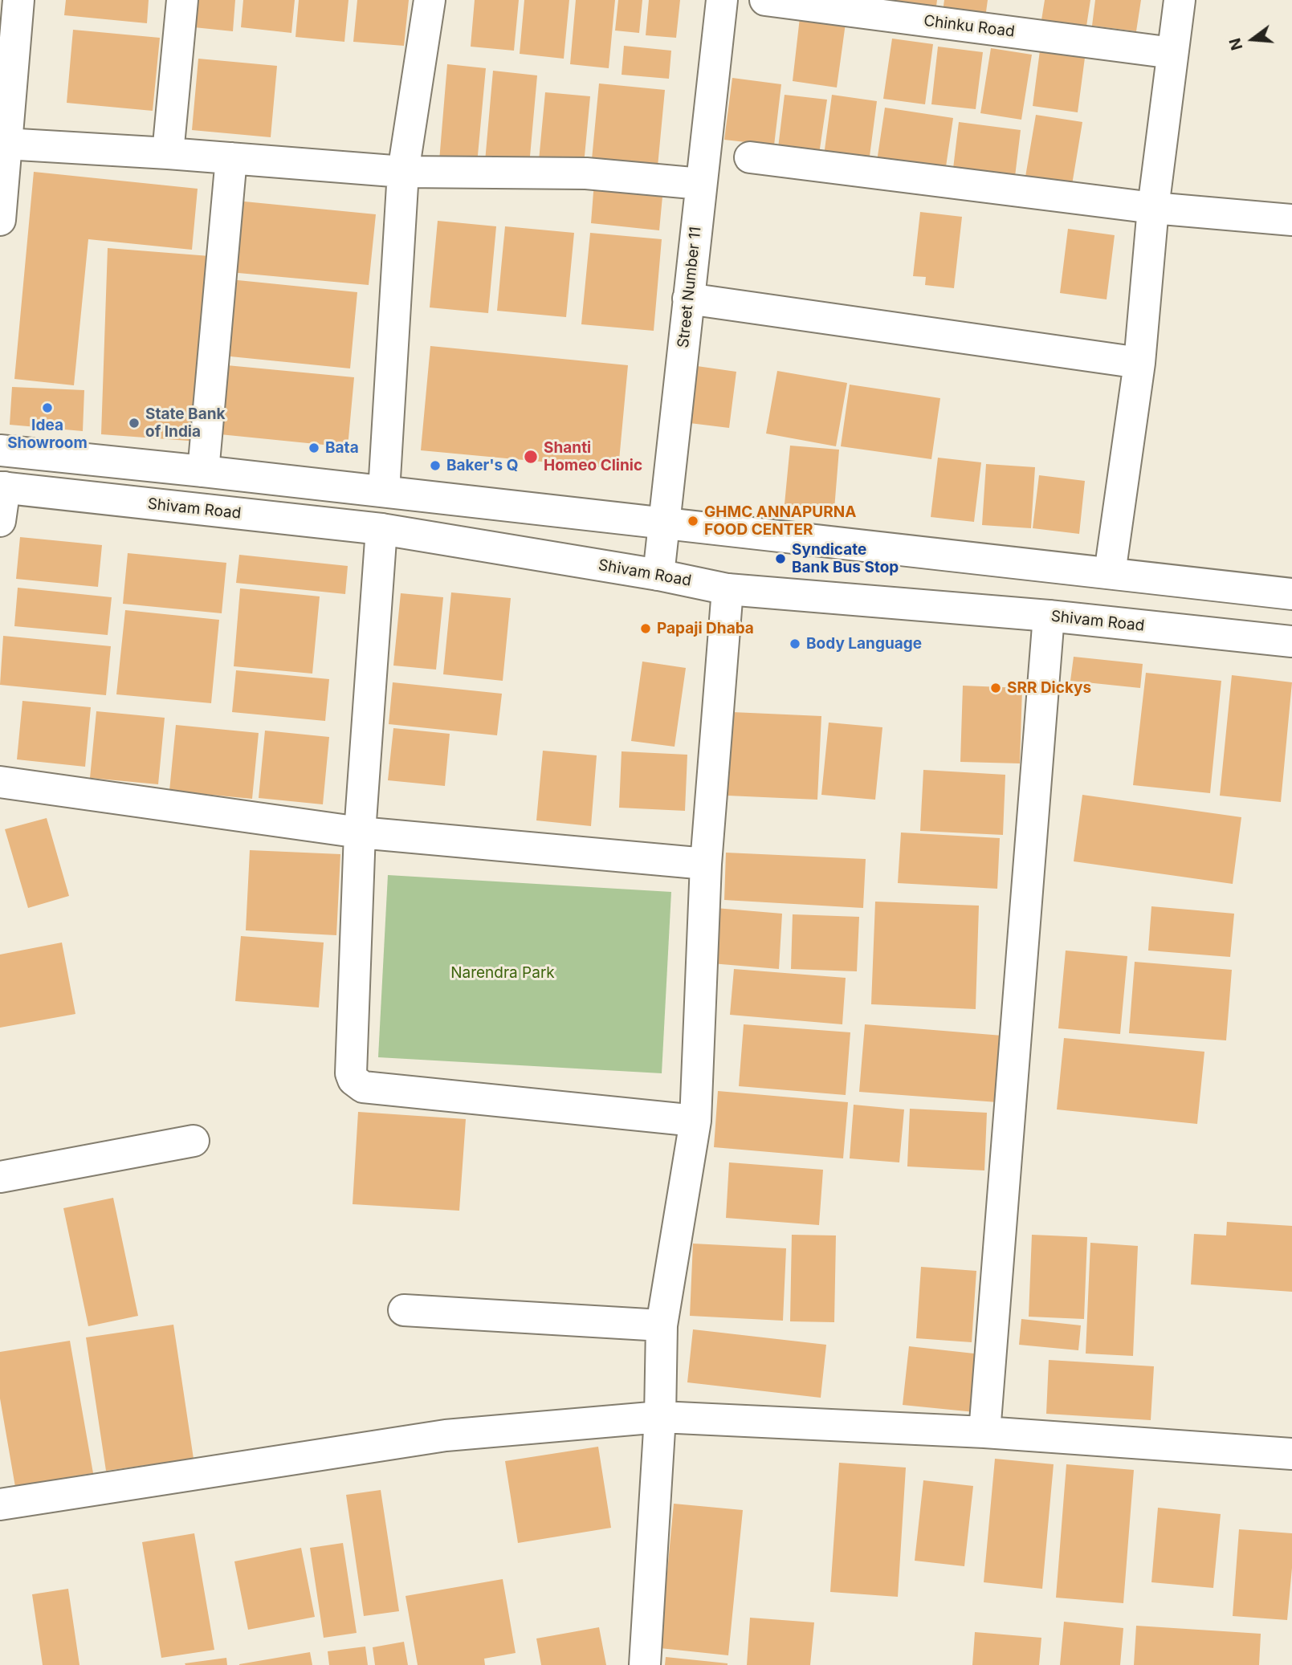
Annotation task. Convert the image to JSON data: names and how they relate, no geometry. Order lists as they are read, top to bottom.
{
  "streets": {
    "street": ["Chinku Road", "Street Number 11", "Shivam Road"]
  },
  "crossings": [
    ["Street Number 11", "Shivam Road"]
  ],
  "parks": ["Narendra Park"],
  "places": [
    "Idea Showroom",
    "State Bank of India",
    "Bata",
    "Shanti Homeo Clinic",
    "Baker's Q",
    "GHMC ANNAPURNA FOOD CENTER",
    "Syndicate Bank Bus Stop",
    "Papaji Dhaba",
    "Body Language",
    "SRR Dickys"
  ],
  "north": "left"
}
